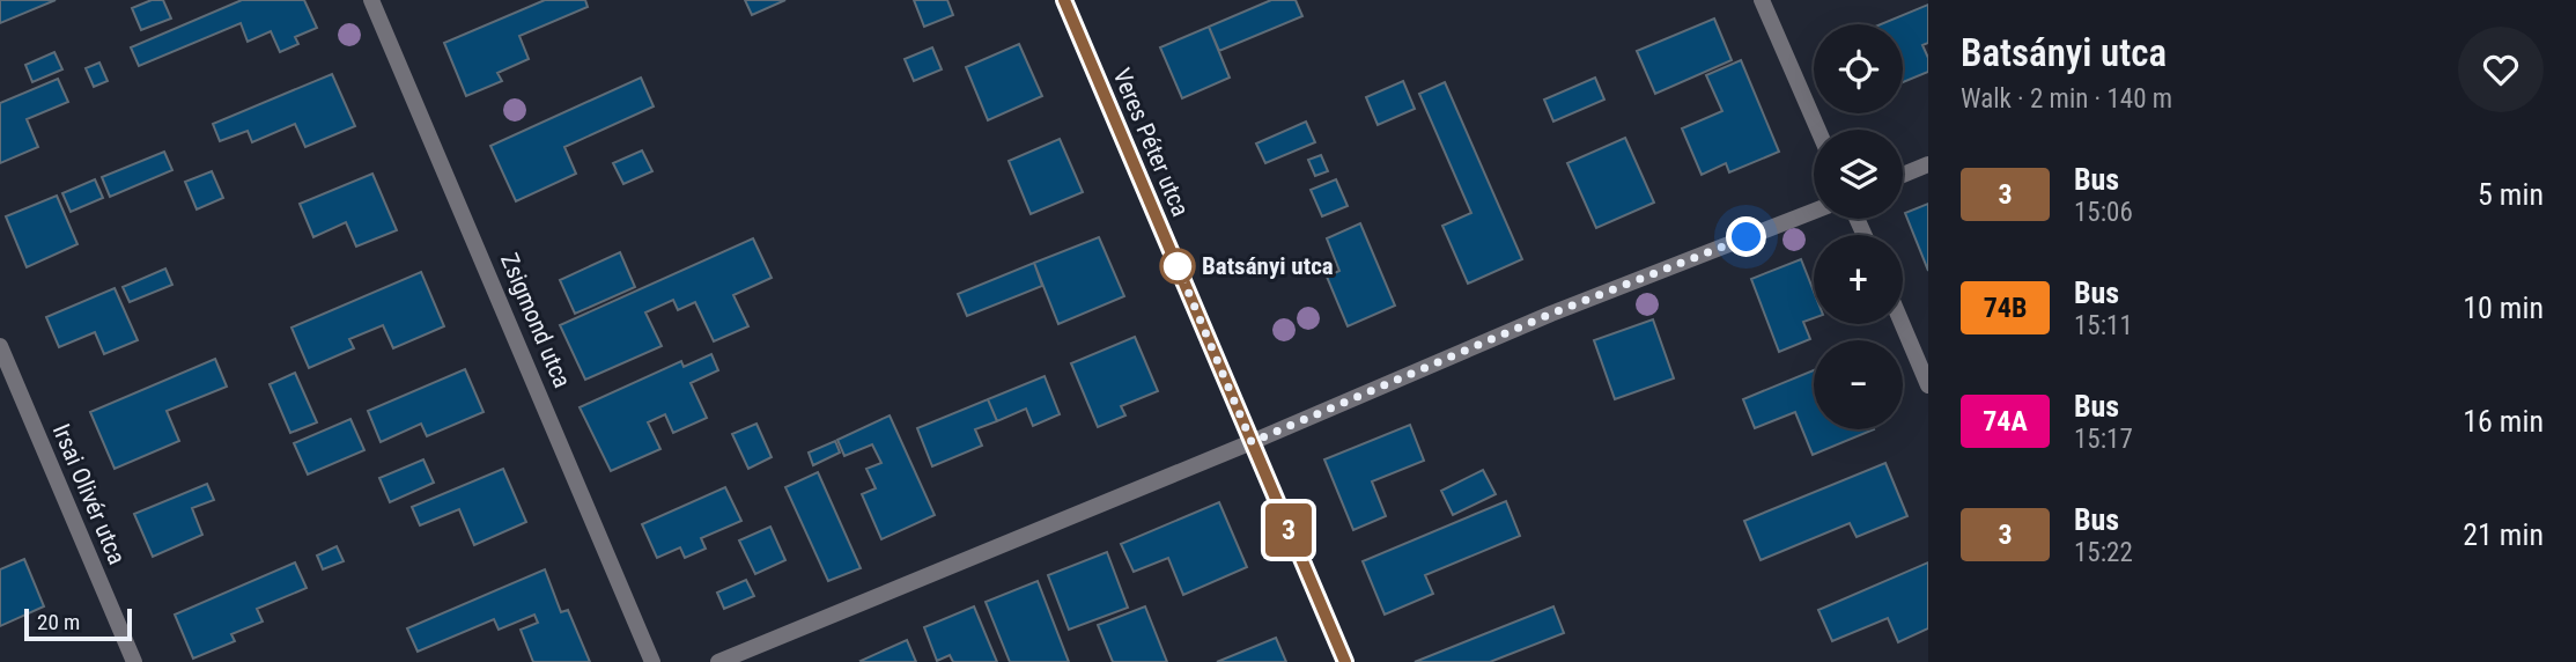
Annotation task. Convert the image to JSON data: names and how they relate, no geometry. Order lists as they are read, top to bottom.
{
  "streets": {
    "street": ["Veres Péter utca", "Zsigmond utca", "Irsai Olivér utca"]
  },
  "places": ["Batsányi utca"],
  "lines": ["bus line 3"],
  "scale_bar": "20 m",
  "page": {
    "on_map": "3",
    "heading": ["Batsányi utca", "Walk · 2 min · 140 m"],
    "map_buttons": ["+", "−"],
    "list": [
      {
        "mark": "3",
        "name": "Bus",
        "note": "15:06",
        "value": "5 min"
      },
      {
        "mark": "74B",
        "name": "Bus",
        "note": "15:11",
        "value": "10 min"
      },
      {
        "mark": "74A",
        "name": "Bus",
        "note": "15:17",
        "value": "16 min"
      },
      {
        "mark": "3",
        "name": "Bus",
        "note": "15:22",
        "value": "21 min"
      }
    ],
    "scale": "20 m"
  }
}
